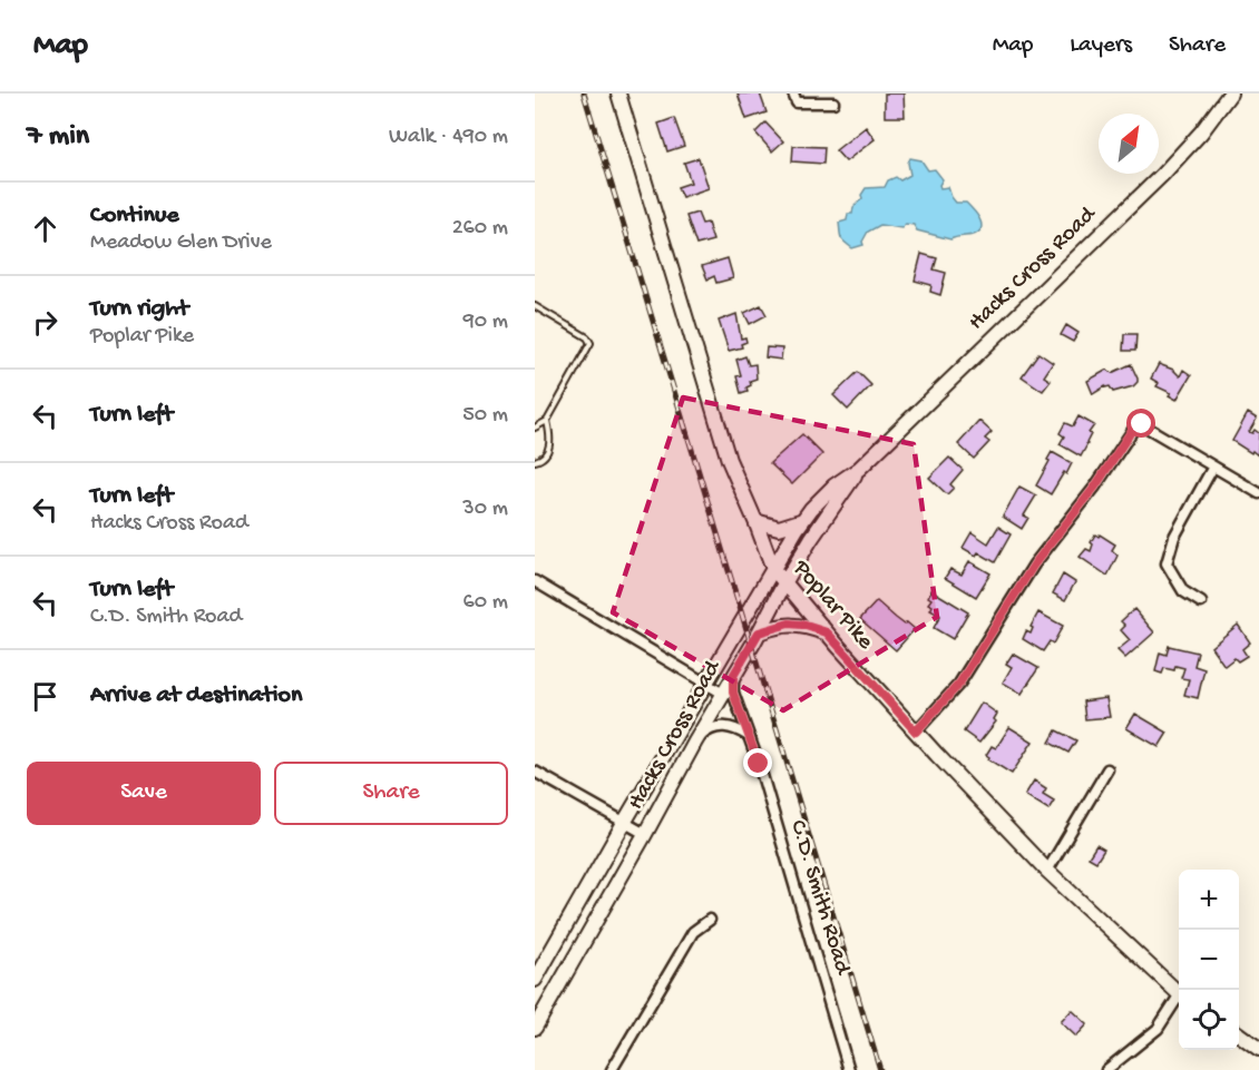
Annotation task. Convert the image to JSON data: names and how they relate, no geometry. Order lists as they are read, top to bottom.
{
  "streets": {
    "main road": ["Hacks Cross Road", "Poplar Pike"],
    "street": ["C.D. Smith Road"]
  },
  "crossings": [
    ["Hacks Cross Road", "Poplar Pike"],
    ["Hacks Cross Road", "C.D. Smith Road"]
  ],
  "north": "top right",
  "page": {
    "header": "Map",
    "nav": ["Map", "Layers", "Share"],
    "heading": ["7 min", "Walk · 490 m"],
    "list": [
      ["Continue", "Meadow Glen Drive", "260 m"],
      ["Turn right", "Poplar Pike", "90 m"],
      ["Turn left", "50 m"],
      ["Turn left", "Hacks Cross Road", "30 m"],
      ["Turn left", "C.D. Smith Road", "60 m"],
      "Arrive at destination"
    ],
    "buttons": ["Save", "Share"],
    "map_buttons": ["+", "−"]
  }
}
